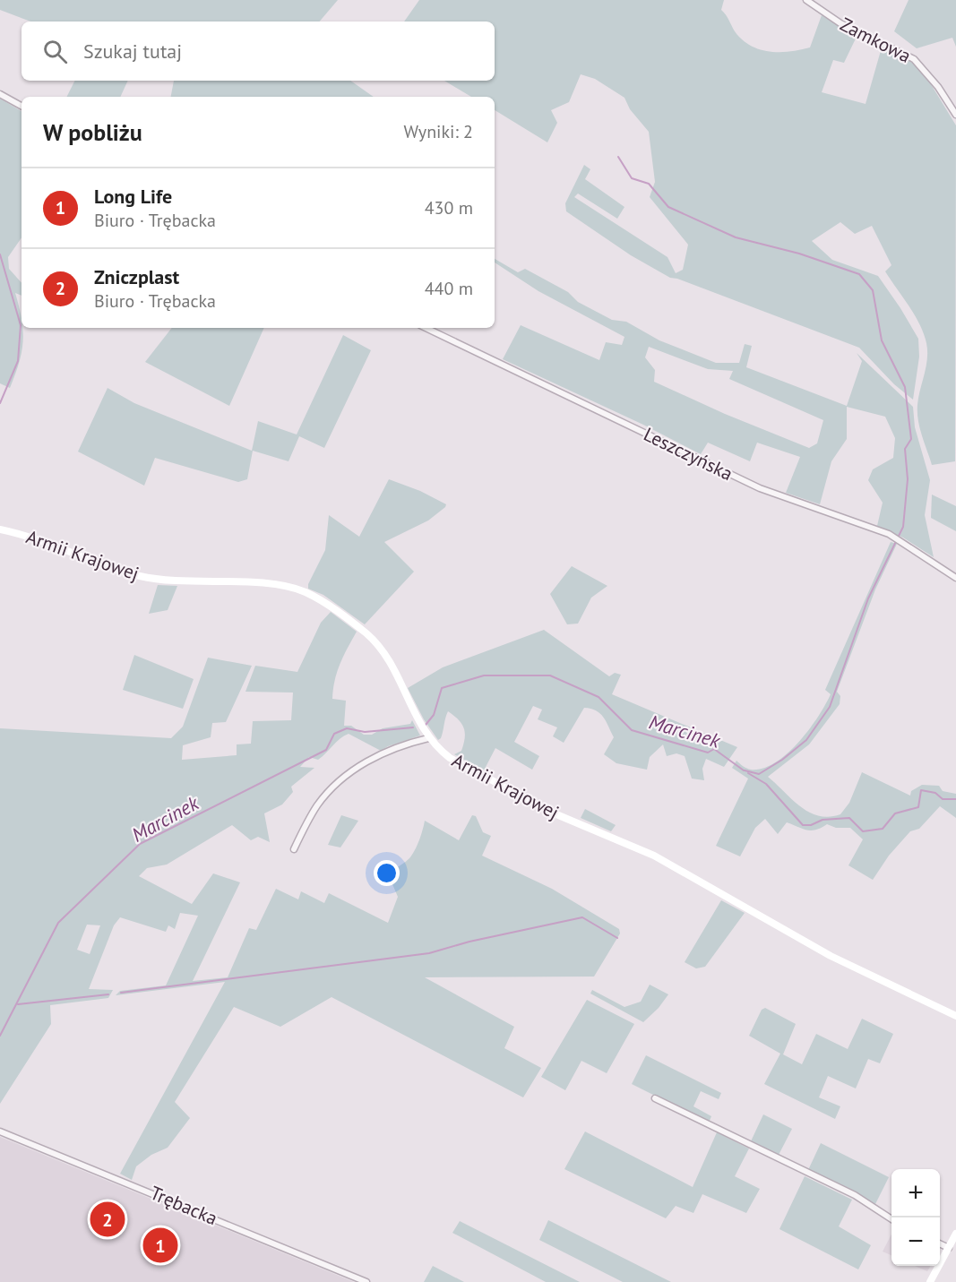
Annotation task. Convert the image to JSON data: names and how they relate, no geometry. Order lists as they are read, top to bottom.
{
  "streets": {
    "street": [
      "Zamkowa",
      "Leszczyńska",
      "Armii Krajowej",
      "Trębacka"
    ]
  },
  "water": ["Marcinek"],
  "page": {
    "search": "Szukaj tutaj",
    "heading": ["W pobliżu", "Wyniki: 2"],
    "list": [
      {
        "mark": "1",
        "name": "Long Life",
        "note": "Biuro · Trębacka",
        "value": "430 m"
      },
      {
        "mark": "2",
        "name": "Zniczplast",
        "note": "Biuro · Trębacka",
        "value": "440 m"
      }
    ],
    "map_buttons": ["+", "−"],
    "pins": ["2", "1"]
  }
}
